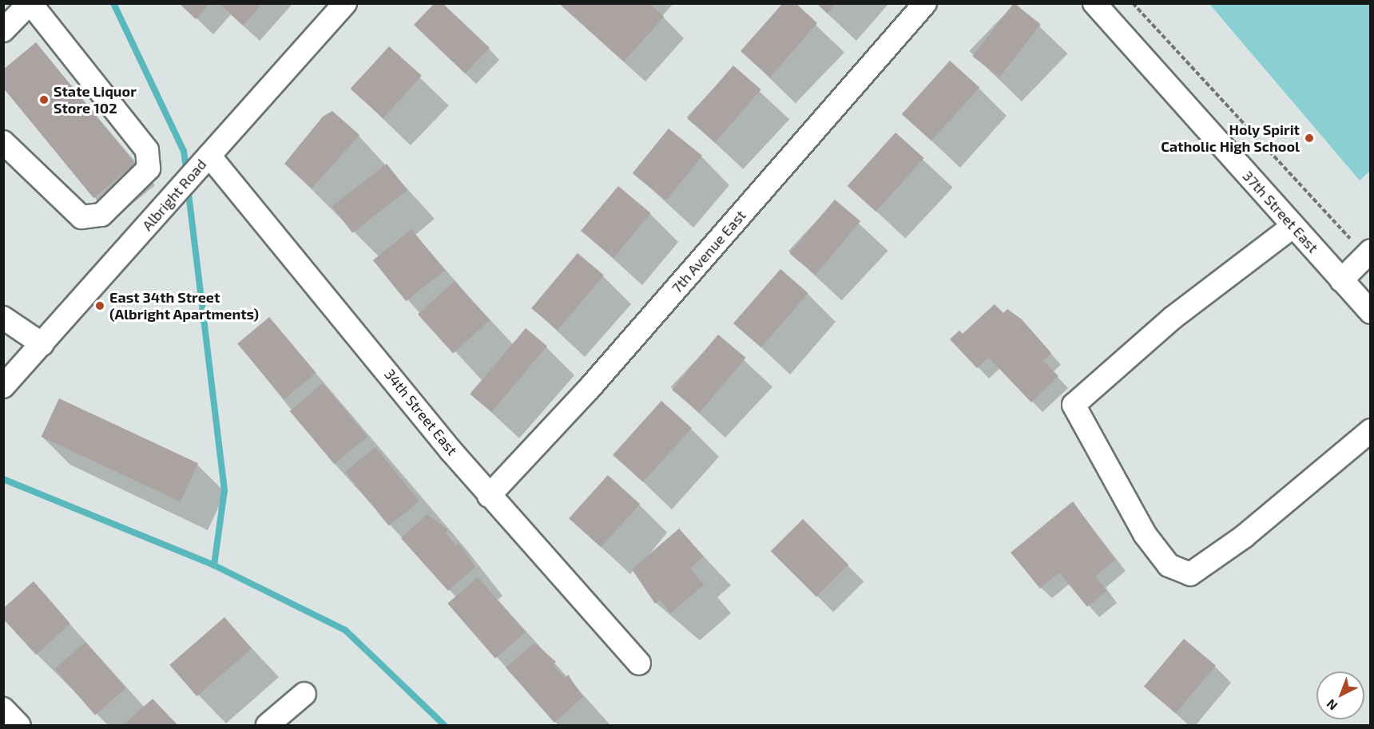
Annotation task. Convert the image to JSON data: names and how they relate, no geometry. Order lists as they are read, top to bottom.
{
  "streets": {
    "street": [
      "Albright Road",
      "37th Street East",
      "7th Avenue East",
      "34th Street East"
    ]
  },
  "crossings": [
    ["Albright Road", "34th Street East"],
    ["7th Avenue East", "34th Street East"]
  ],
  "places": ["State Liquor Store 102", "Holy Spirit Catholic High School", "East 34th Street (Albright Apartments)"],
  "north": "bottom left"
}
